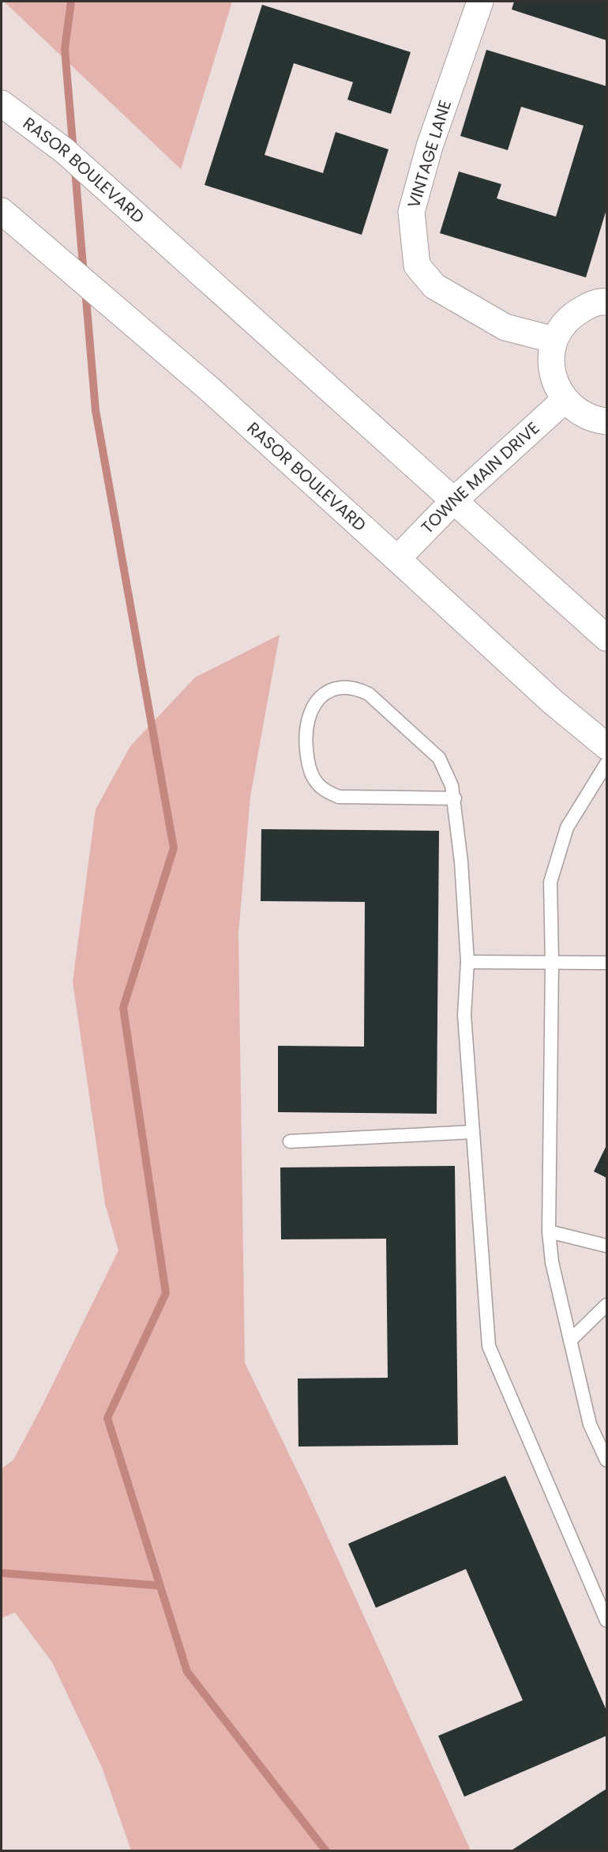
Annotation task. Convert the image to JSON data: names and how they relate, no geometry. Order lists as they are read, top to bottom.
{
  "streets": {
    "main road": ["VINTAGE LANE", "RASOR BOULEVARD", "TOWNE MAIN DRIVE"]
  },
  "crossings": [
    ["RASOR BOULEVARD", "TOWNE MAIN DRIVE"]
  ]
}
